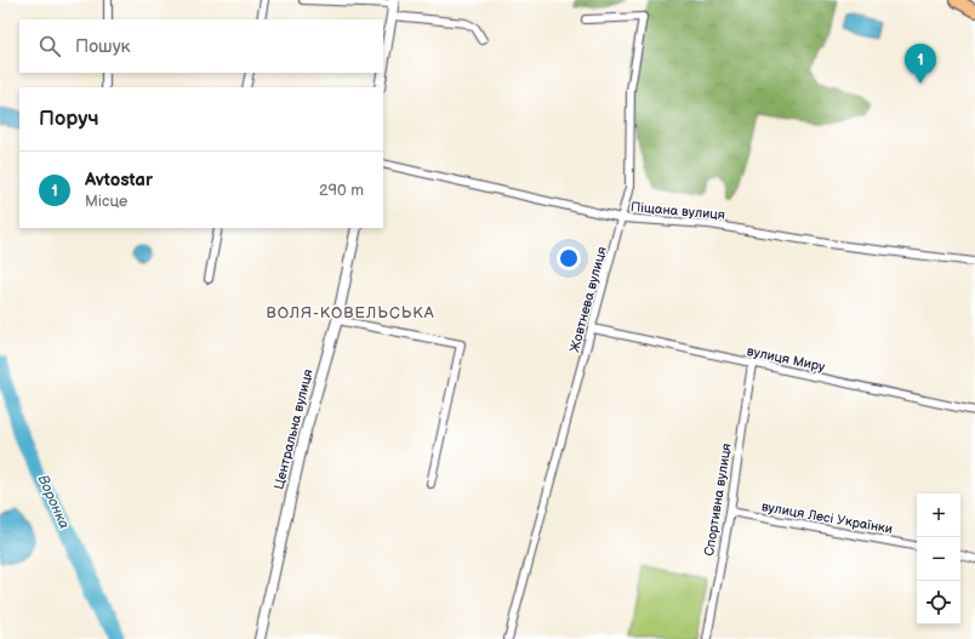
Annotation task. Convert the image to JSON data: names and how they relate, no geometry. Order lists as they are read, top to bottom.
{
  "streets": {
    "street": [
      "Піщана вулиця",
      "Жовтнева вулиця",
      "вулиця Миру",
      "Центральна вулиця",
      "Спортивна вулиця",
      "вулиця Лесі Українки"
    ]
  },
  "crossings": [
    ["Піщана вулиця", "Жовтнева вулиця"],
    ["Жовтнева вулиця", "вулиця Миру"],
    ["вулиця Миру", "Спортивна вулиця"],
    ["Спортивна вулиця", "вулиця Лесі Українки"]
  ],
  "districts": ["ВОЛЯ-КОВЕЛЬСЬКА"],
  "water": ["Воронка"],
  "page": {
    "search": "Пошук",
    "pins": "1",
    "heading": "Поруч",
    "list": [
      {
        "mark": "1",
        "name": "Avtostar",
        "note": "Місце",
        "value": "290 m"
      }
    ],
    "map_buttons": ["+", "−"]
  }
}
